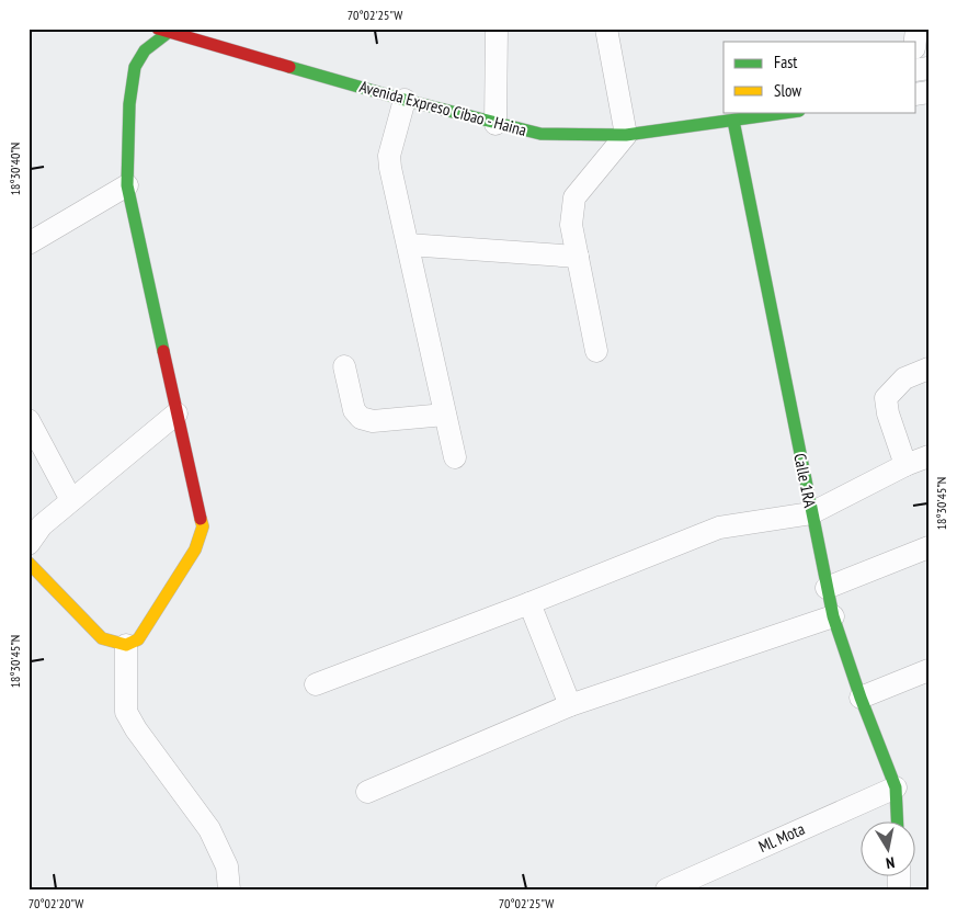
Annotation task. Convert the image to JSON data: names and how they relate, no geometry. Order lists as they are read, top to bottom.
{
  "streets": {
    "street": ["Avenida Expreso Cibao - Haina", "Calle 1RA", "Ml. Mota"]
  },
  "crossings": [
    ["Avenida Expreso Cibao - Haina", "Calle 1RA"],
    ["Calle 1RA", "Ml. Mota"]
  ],
  "legend": ["Fast", "Slow"],
  "north": "bottom",
  "coordinates": [
    "70°02'25\"W",
    "18°30'40\"N",
    "18°30'45\"N",
    "70°02'20\"W"
  ]
}
